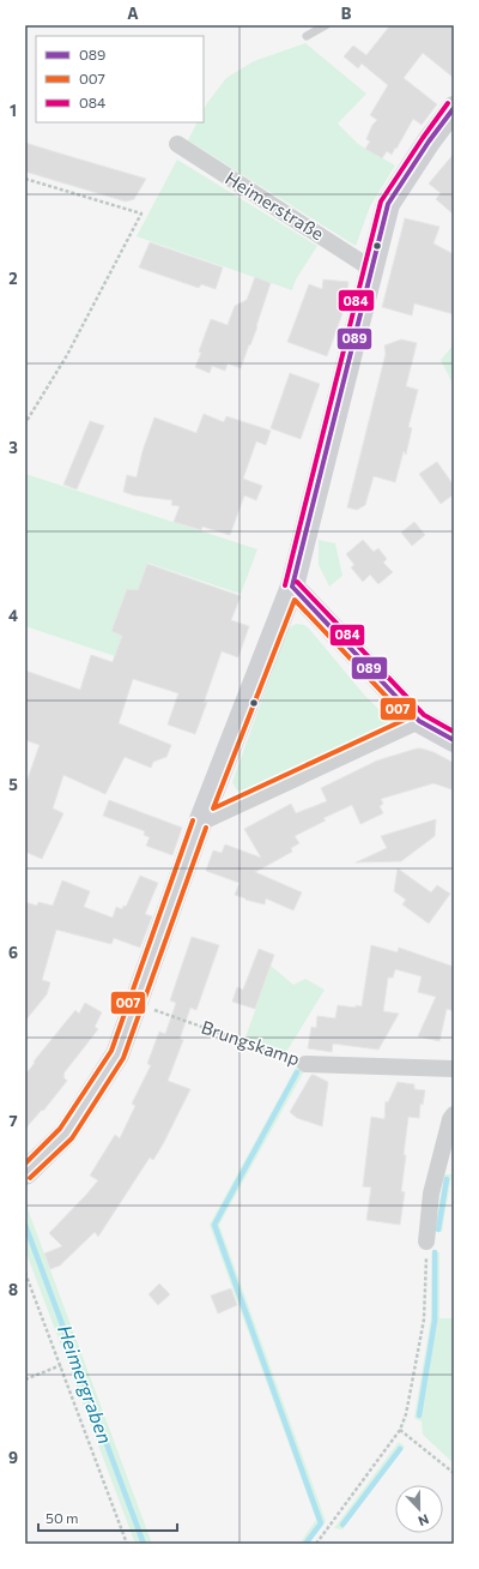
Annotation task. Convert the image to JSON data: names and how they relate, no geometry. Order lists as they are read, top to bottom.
{
  "streets": {
    "street": ["Heimerstraße", "Brungskamp"]
  },
  "water": ["Heimergraben"],
  "lines": ["transit line 084", "transit line 089", "transit line 007"],
  "legend": ["089", "007", "084"],
  "scale_bar": "50 m",
  "north": "bottom",
  "grid": {
    "columns": ["A", "B"],
    "rows": [
      "1",
      "2",
      "3",
      "4",
      "5",
      "6",
      "7",
      "8",
      "9"
    ]
  }
}
